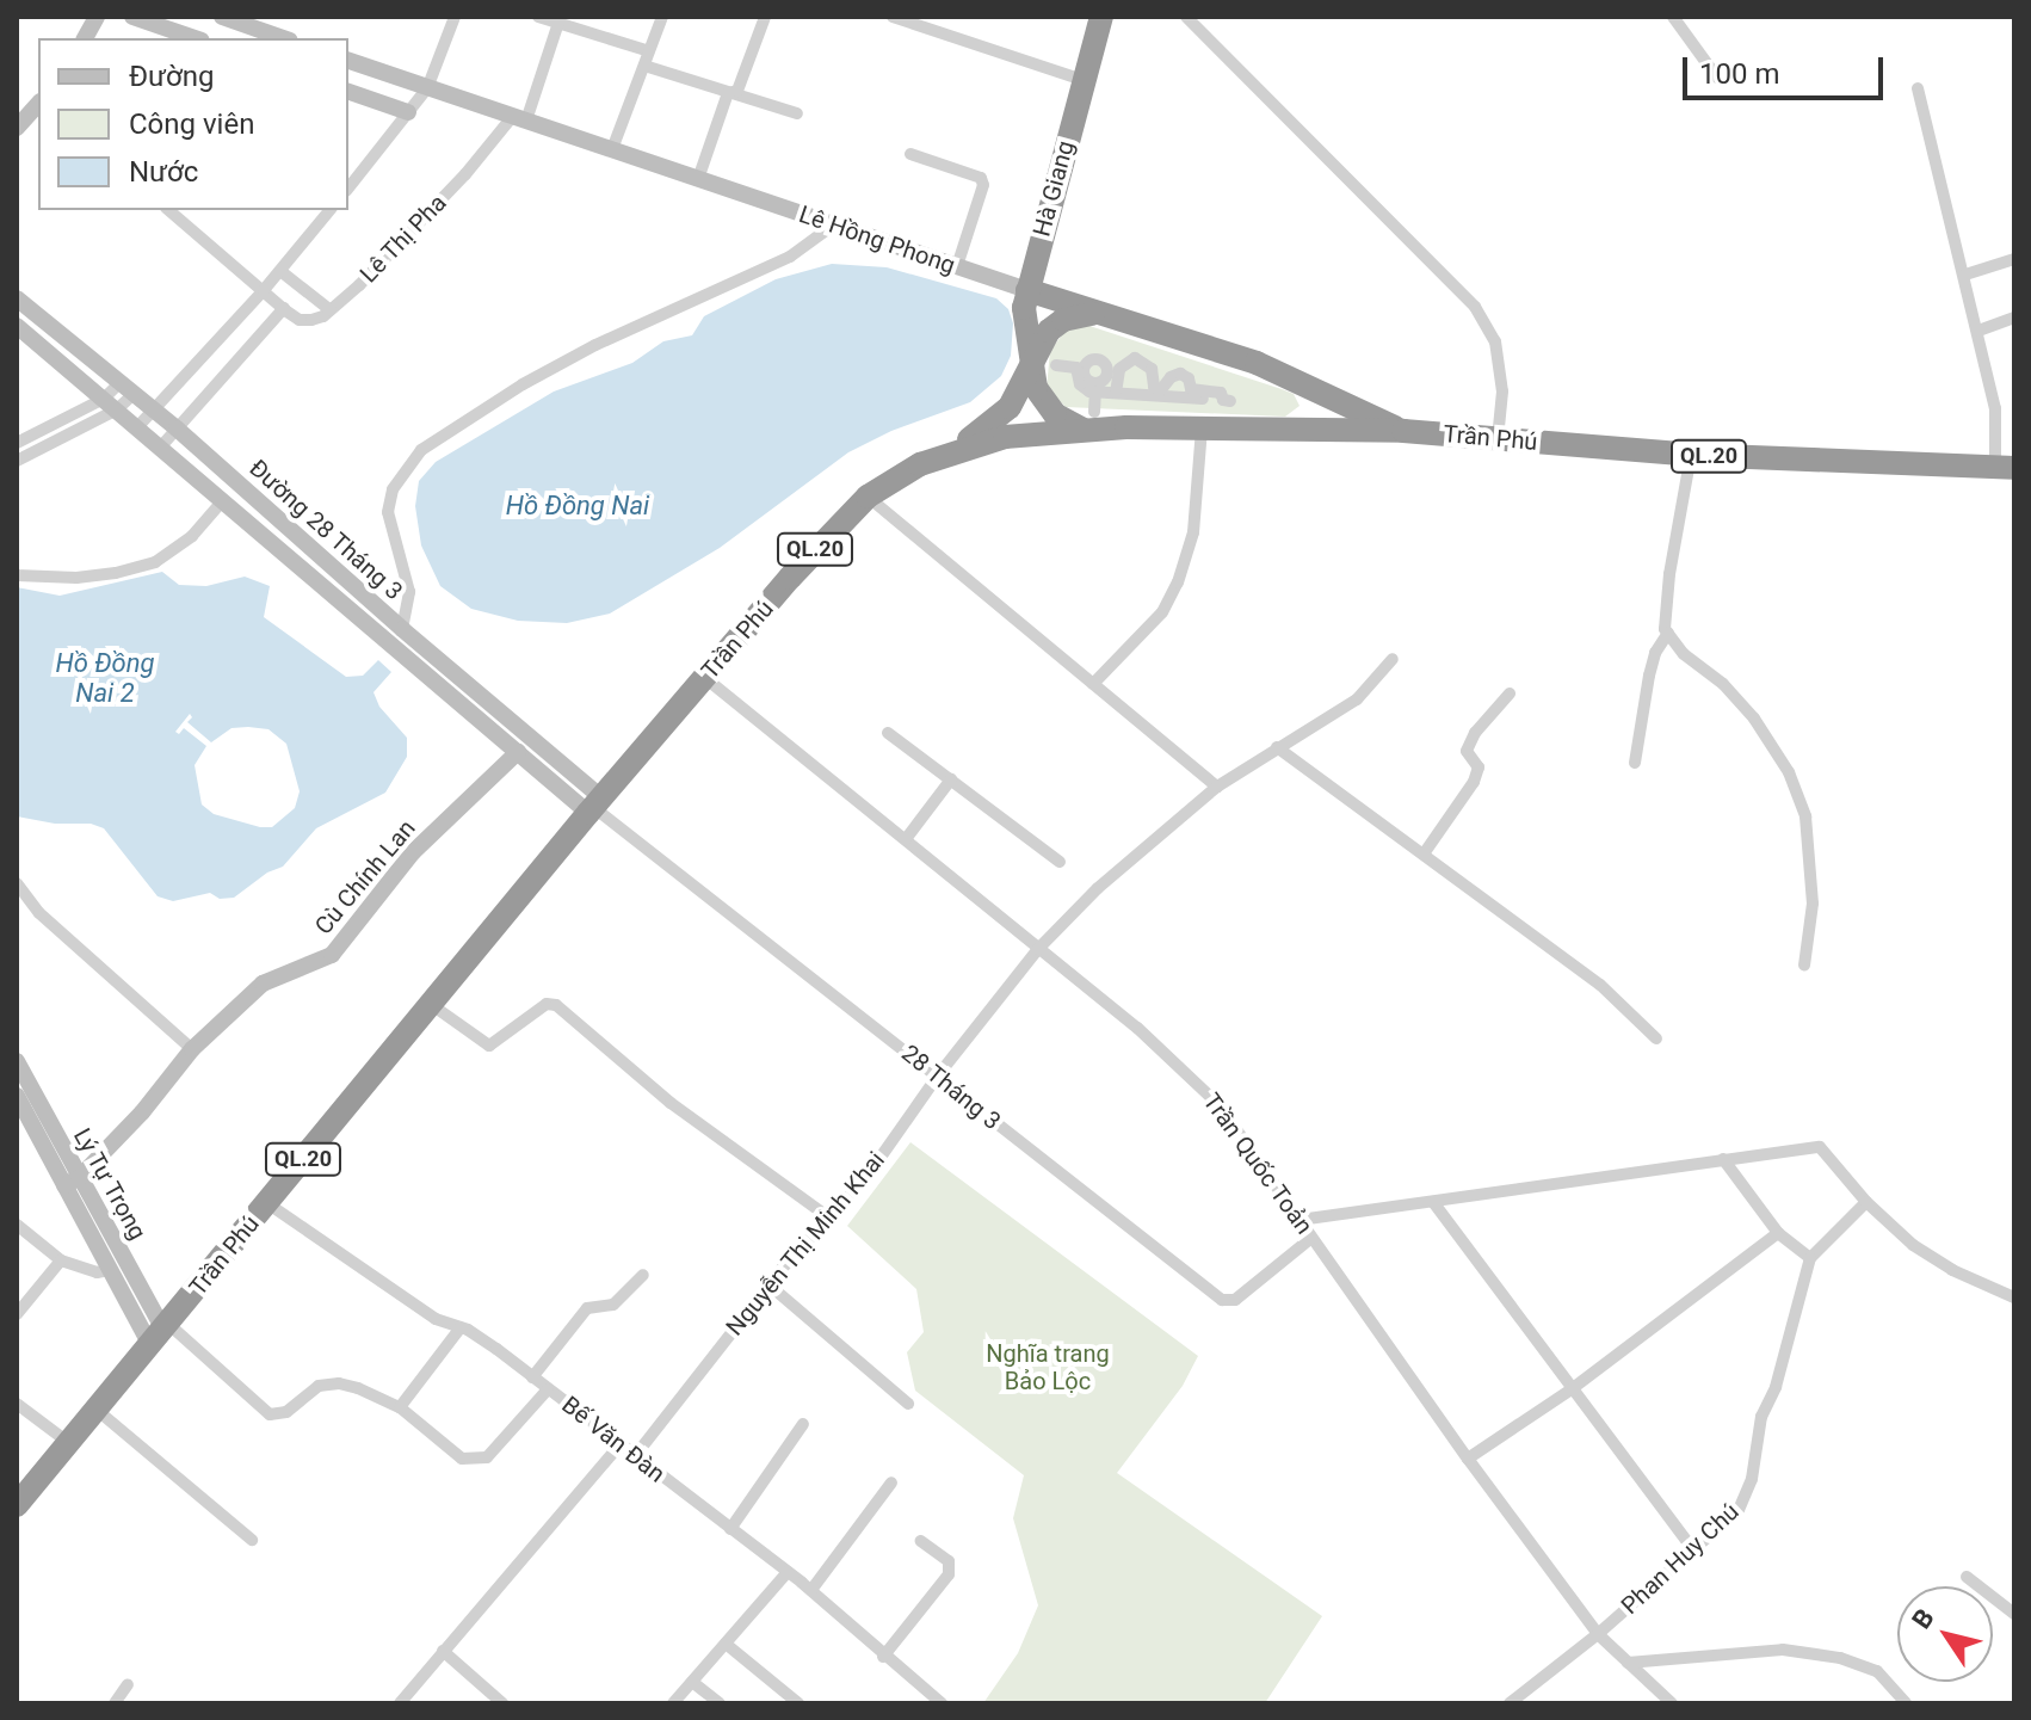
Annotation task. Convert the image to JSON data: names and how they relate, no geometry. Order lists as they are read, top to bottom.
{
  "streets": {
    "highway": [
      "Hà Giang",
      "Lê Hồng Phong",
      "Trần Phú",
      "QL.20"
    ],
    "street": [
      "Lê Thị Pha",
      "Đường 28 Tháng 3",
      "Cù Chính Lan",
      "28 Tháng 3",
      "Trần Quốc Toản",
      "Lý Tự Trọng",
      "Nguyễn Thị Minh Khai",
      "Bế Văn Đàn",
      "Phan Huy Chú"
    ]
  },
  "crossings": [
    ["Hà Giang", "Lê Hồng Phong"],
    ["Hà Giang", "Trần Phú"],
    ["Hà Giang", "QL.20"],
    ["Lê Thị Pha", "Lê Hồng Phong"],
    ["Lê Hồng Phong", "Trần Phú"],
    ["Lê Hồng Phong", "QL.20"],
    ["Trần Phú", "QL.20"],
    ["Trần Phú", "Đường 28 Tháng 3"],
    ["Trần Phú", "28 Tháng 3"],
    ["Trần Phú", "Trần Quốc Toản"],
    ["Trần Phú", "Lý Tự Trọng"],
    ["Trần Phú", "Bế Văn Đàn"],
    ["Đường 28 Tháng 3", "Cù Chính Lan"],
    ["Đường 28 Tháng 3", "28 Tháng 3"],
    ["Cù Chính Lan", "Lý Tự Trọng"],
    ["28 Tháng 3", "Trần Quốc Toản"],
    ["28 Tháng 3", "Nguyễn Thị Minh Khai"],
    ["Trần Quốc Toản", "Nguyễn Thị Minh Khai"],
    ["Trần Quốc Toản", "Phan Huy Chú"],
    ["Nguyễn Thị Minh Khai", "Bế Văn Đàn"]
  ],
  "water": ["Hồ Đồng Nai", "Hồ Đồng Nai 2"],
  "parks": ["Nghĩa trang Bảo Lộc"],
  "legend": ["Đường", "Công viên", "Nước"],
  "scale_bar": "100 m",
  "north": "top left"
}
